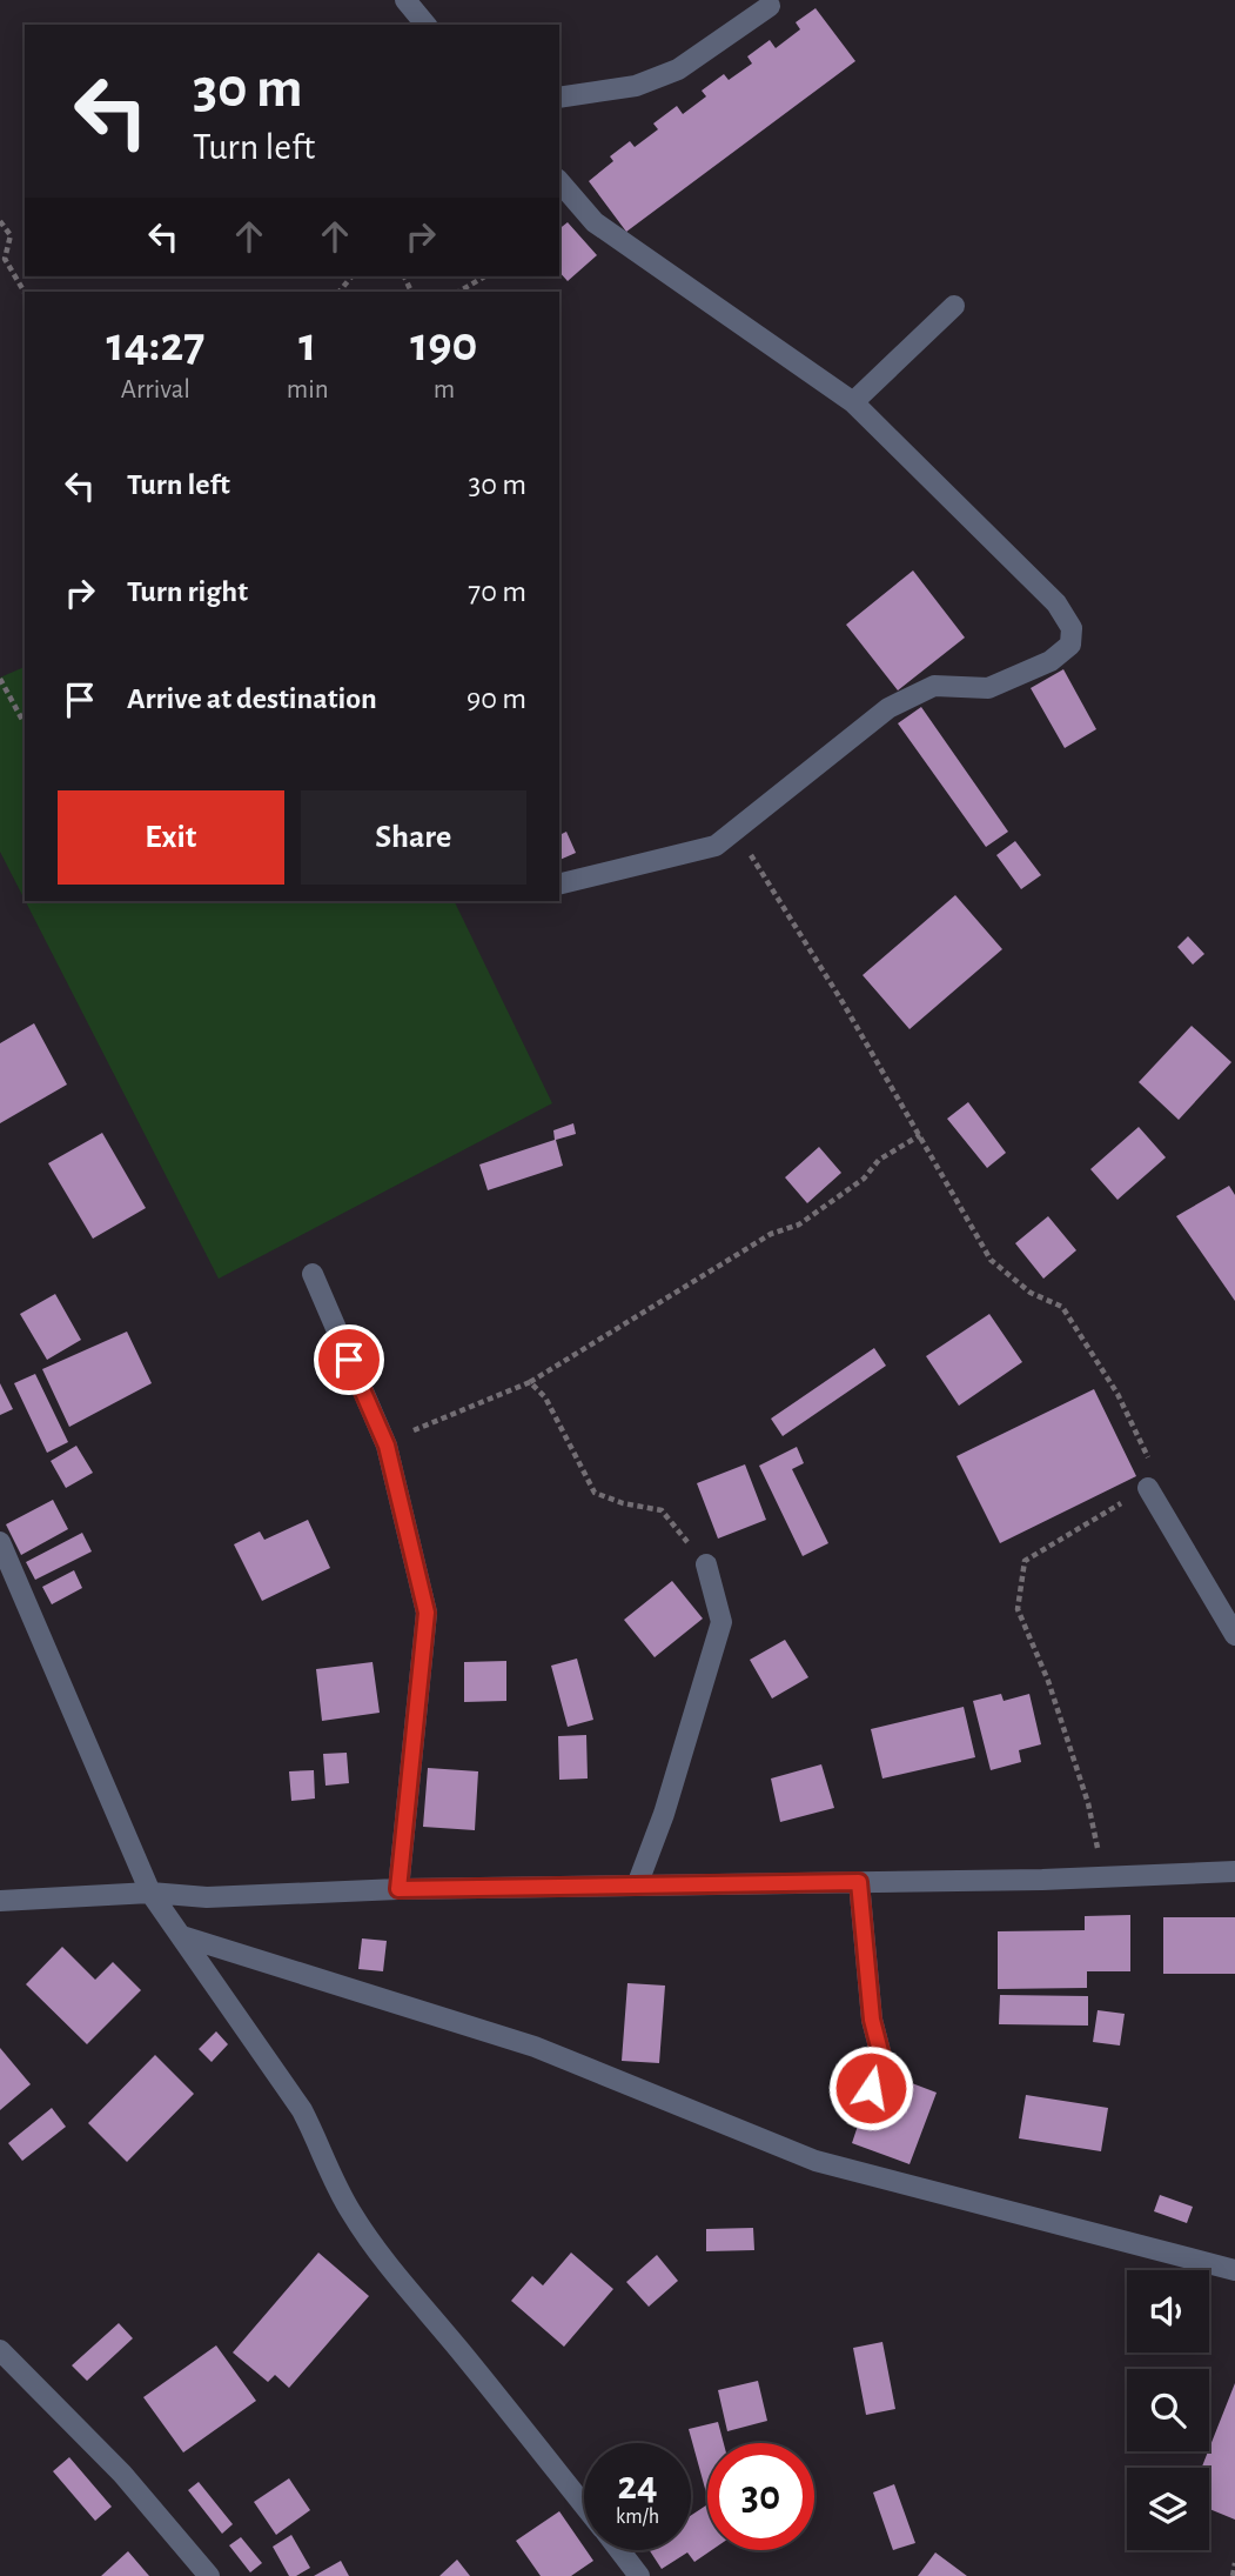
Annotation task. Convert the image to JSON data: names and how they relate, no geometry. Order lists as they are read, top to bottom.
{
  "page": {
    "turn": ["30 m", "Turn left"],
    "eta": [
      "14:27",
      "Arrival",
      "1",
      "min",
      "190",
      "m"
    ],
    "list": [
      {
        "name": "Turn left",
        "value": "30 m"
      },
      {
        "name": "Turn right",
        "value": "70 m"
      },
      {
        "name": "Arrive at destination",
        "value": "90 m"
      }
    ],
    "buttons": ["Exit", "Share"],
    "speed": "24 km/h",
    "limit": "30"
  }
}
